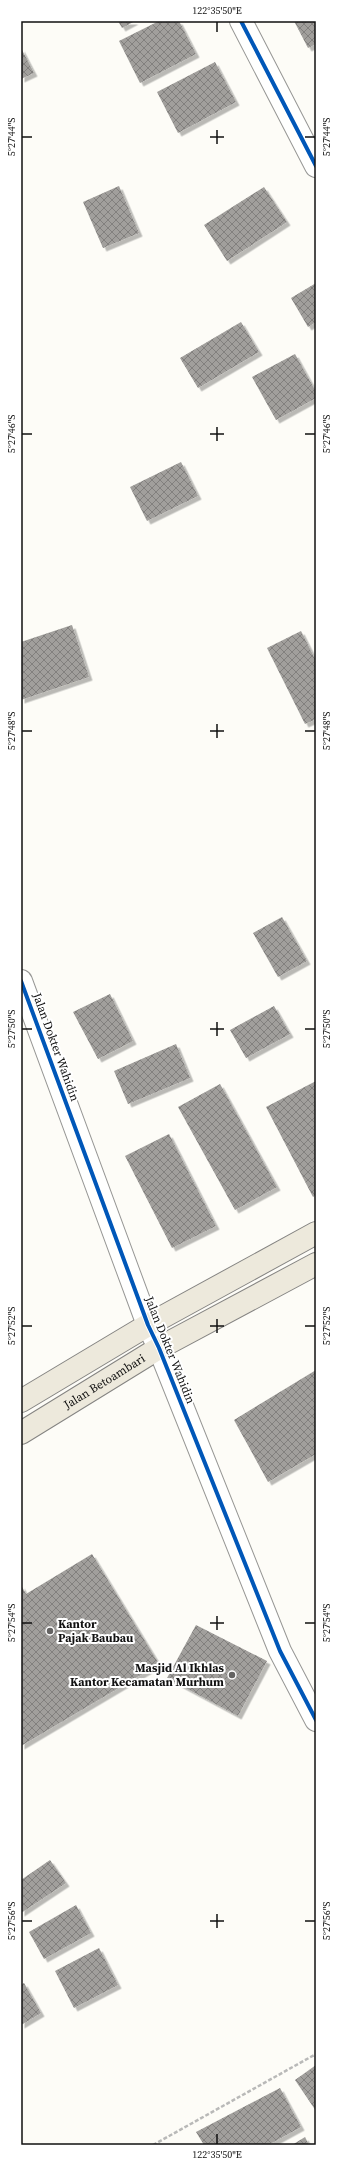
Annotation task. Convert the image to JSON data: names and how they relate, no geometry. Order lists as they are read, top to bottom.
{
  "streets": {
    "main road": ["Jalan Betoambari"],
    "street": ["Jalan Dokter Wahidin"]
  },
  "crossings": [
    ["Jalan Dokter Wahidin", "Jalan Betoambari"]
  ],
  "places": ["Kantor Pajak Baubau", "Masjid Al Ikhlas Kantor Kecamatan Murhum"],
  "coordinates": [
    "122°35'50\"E",
    "5°27'44\"S",
    "5°27'46\"S",
    "5°27'48\"S",
    "5°27'50\"S",
    "5°27'52\"S",
    "5°27'54\"S",
    "5°27'56\"S"
  ]
}
